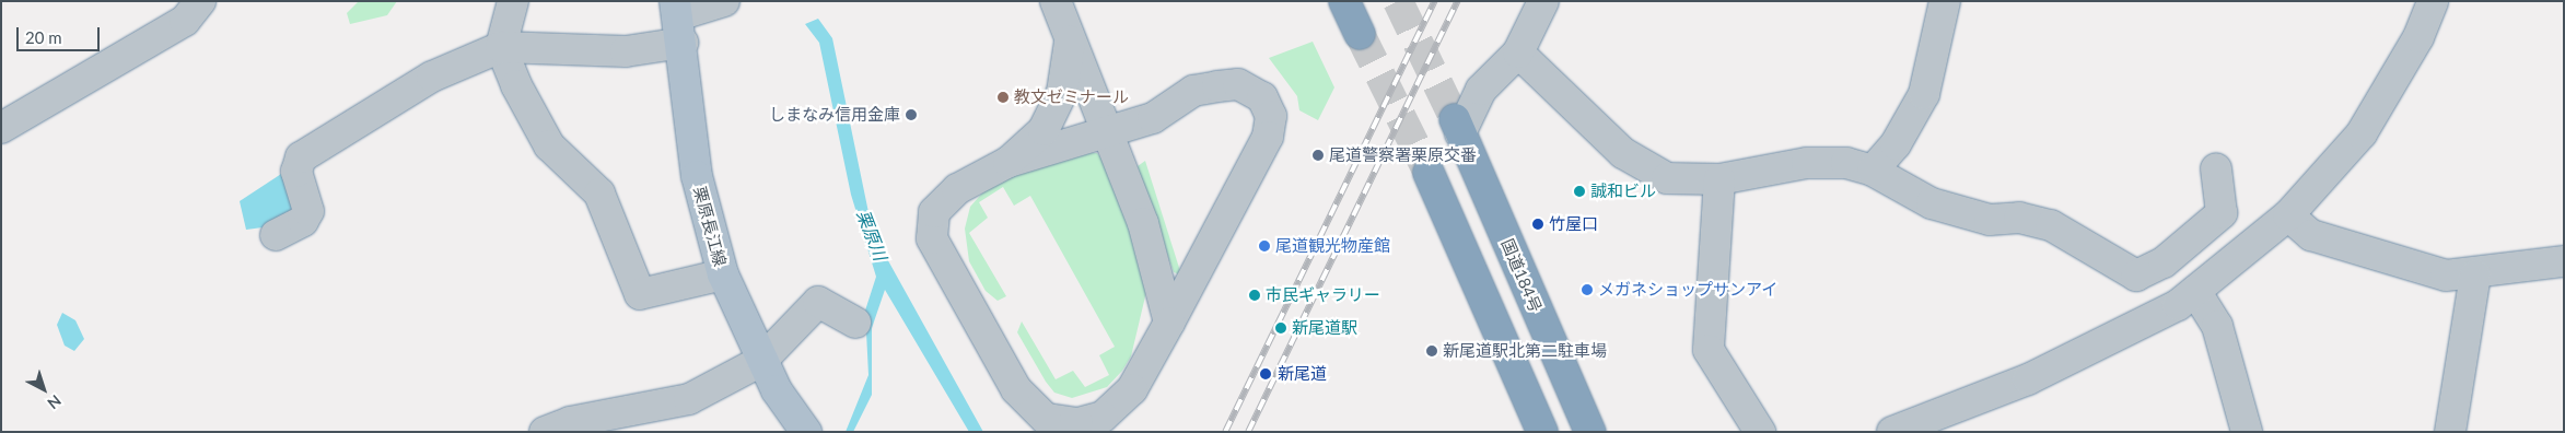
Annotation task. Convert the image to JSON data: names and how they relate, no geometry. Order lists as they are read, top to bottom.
{
  "streets": {
    "highway": ["国道184号"],
    "main road": ["栗原長江線"]
  },
  "water": ["栗原川"],
  "places": [
    "教文ゼミナール",
    "しまなみ信用金庫",
    "尾道警察署栗原交番",
    "誠和ビル",
    "竹屋口",
    "尾道観光物産館",
    "メガネショップサンアイ",
    "市民ギャラリー",
    "新尾道駅",
    "新尾道駅北第二駐車場",
    "新尾道"
  ],
  "scale_bar": "20 m",
  "north": "bottom right"
}
